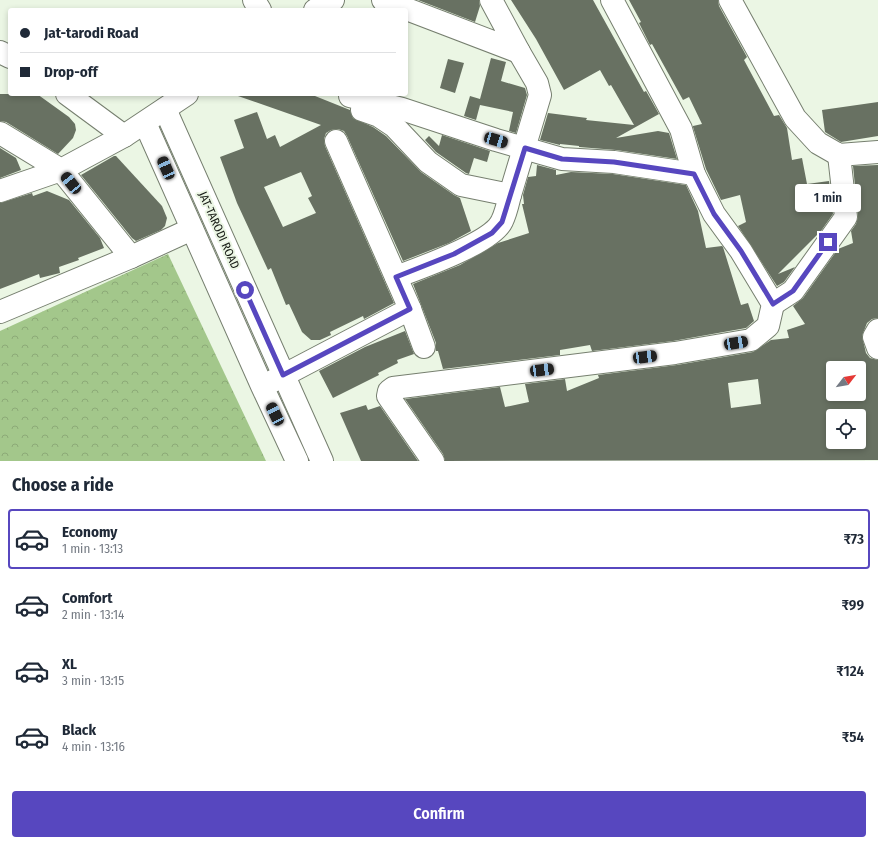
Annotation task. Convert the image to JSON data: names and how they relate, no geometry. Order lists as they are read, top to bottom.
{
  "streets": {
    "street": ["JAT-TARODI ROAD"]
  },
  "north": "top right",
  "page": {
    "banner": ["Jat-tarodi Road", "Drop-off"],
    "bubble": "1 min",
    "heading": "Choose a ride",
    "list": [
      {
        "name": "Economy",
        "note": "1 min · 13:13",
        "value": "₹73"
      },
      {
        "name": "Comfort",
        "note": "2 min · 13:14",
        "value": "₹99"
      },
      {
        "name": "XL",
        "note": "3 min · 13:15",
        "value": "₹124"
      },
      {
        "name": "Black",
        "note": "4 min · 13:16",
        "value": "₹54"
      }
    ],
    "buttons": "Confirm"
  }
}
